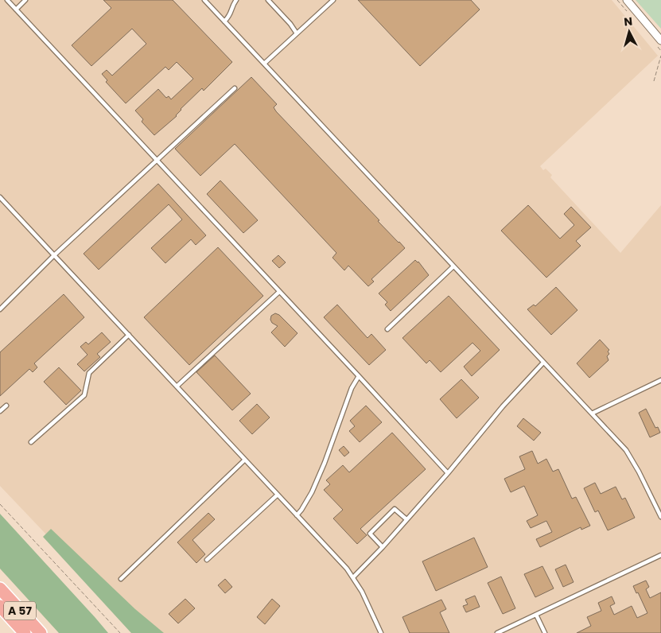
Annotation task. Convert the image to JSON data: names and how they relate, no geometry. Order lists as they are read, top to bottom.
{
  "streets": {
    "highway": ["A 57"]
  },
  "north": "top"
}
